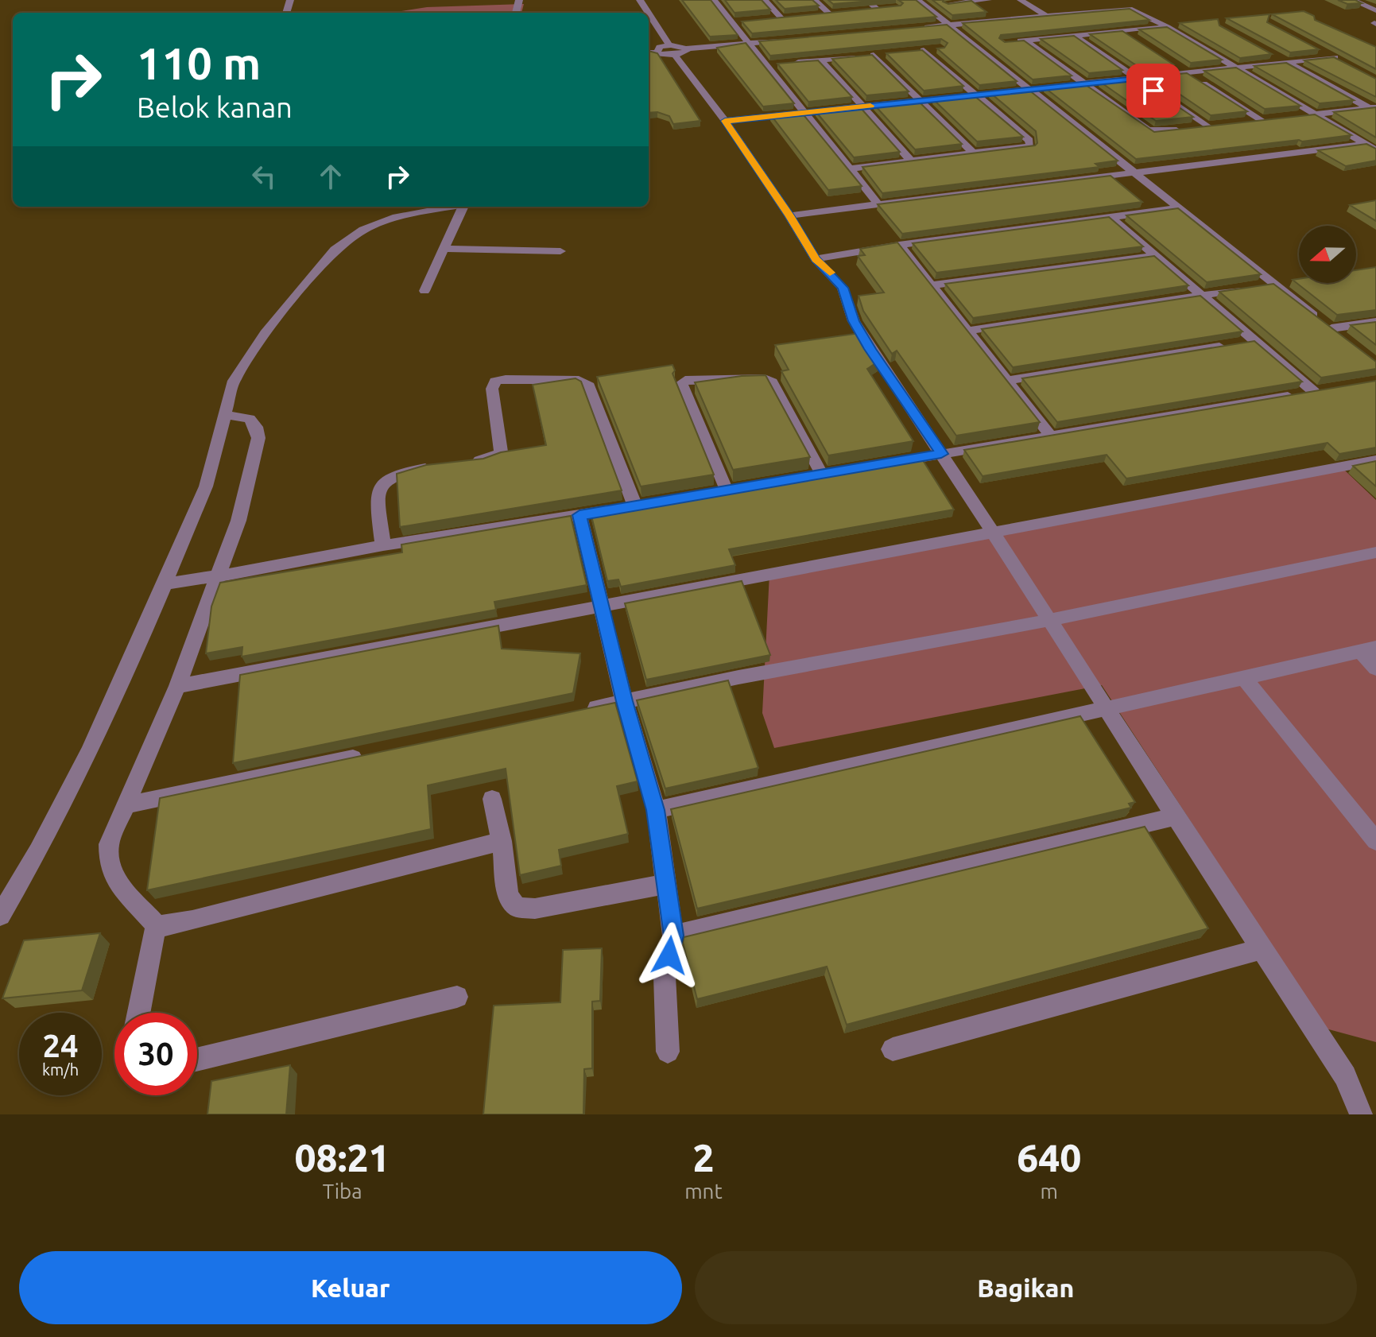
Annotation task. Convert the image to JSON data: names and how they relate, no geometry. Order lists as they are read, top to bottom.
{
  "north": "left",
  "page": {
    "turn": ["110 m", "Belok kanan"],
    "speed": "24 km/h",
    "limit": "30",
    "eta": [
      "08:21",
      "Tiba",
      "2",
      "mnt",
      "640",
      "m"
    ],
    "buttons": ["Keluar", "Bagikan"]
  }
}
